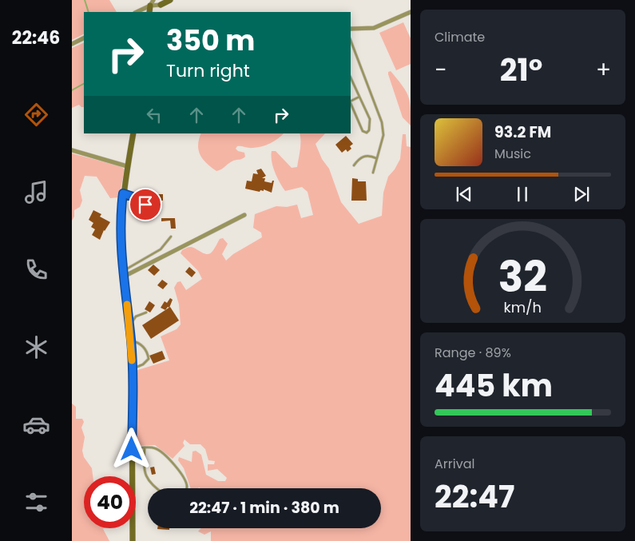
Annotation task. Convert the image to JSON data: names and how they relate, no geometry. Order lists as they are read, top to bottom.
{
  "page": {
    "tabs": "22:46",
    "tile": [
      "Climate",
      ["Range · 89%", "445 km"],
      ["Arrival", "22:47"]
    ],
    "turn": ["350 m", "Turn right"],
    "heat": ["−", "21°", "+"],
    "song": ["93.2 FM", "Music"],
    "limit": "40",
    "trip": "22:47 · 1 min · 380 m",
    "gauge": ["32", "km/h"]
  }
}
